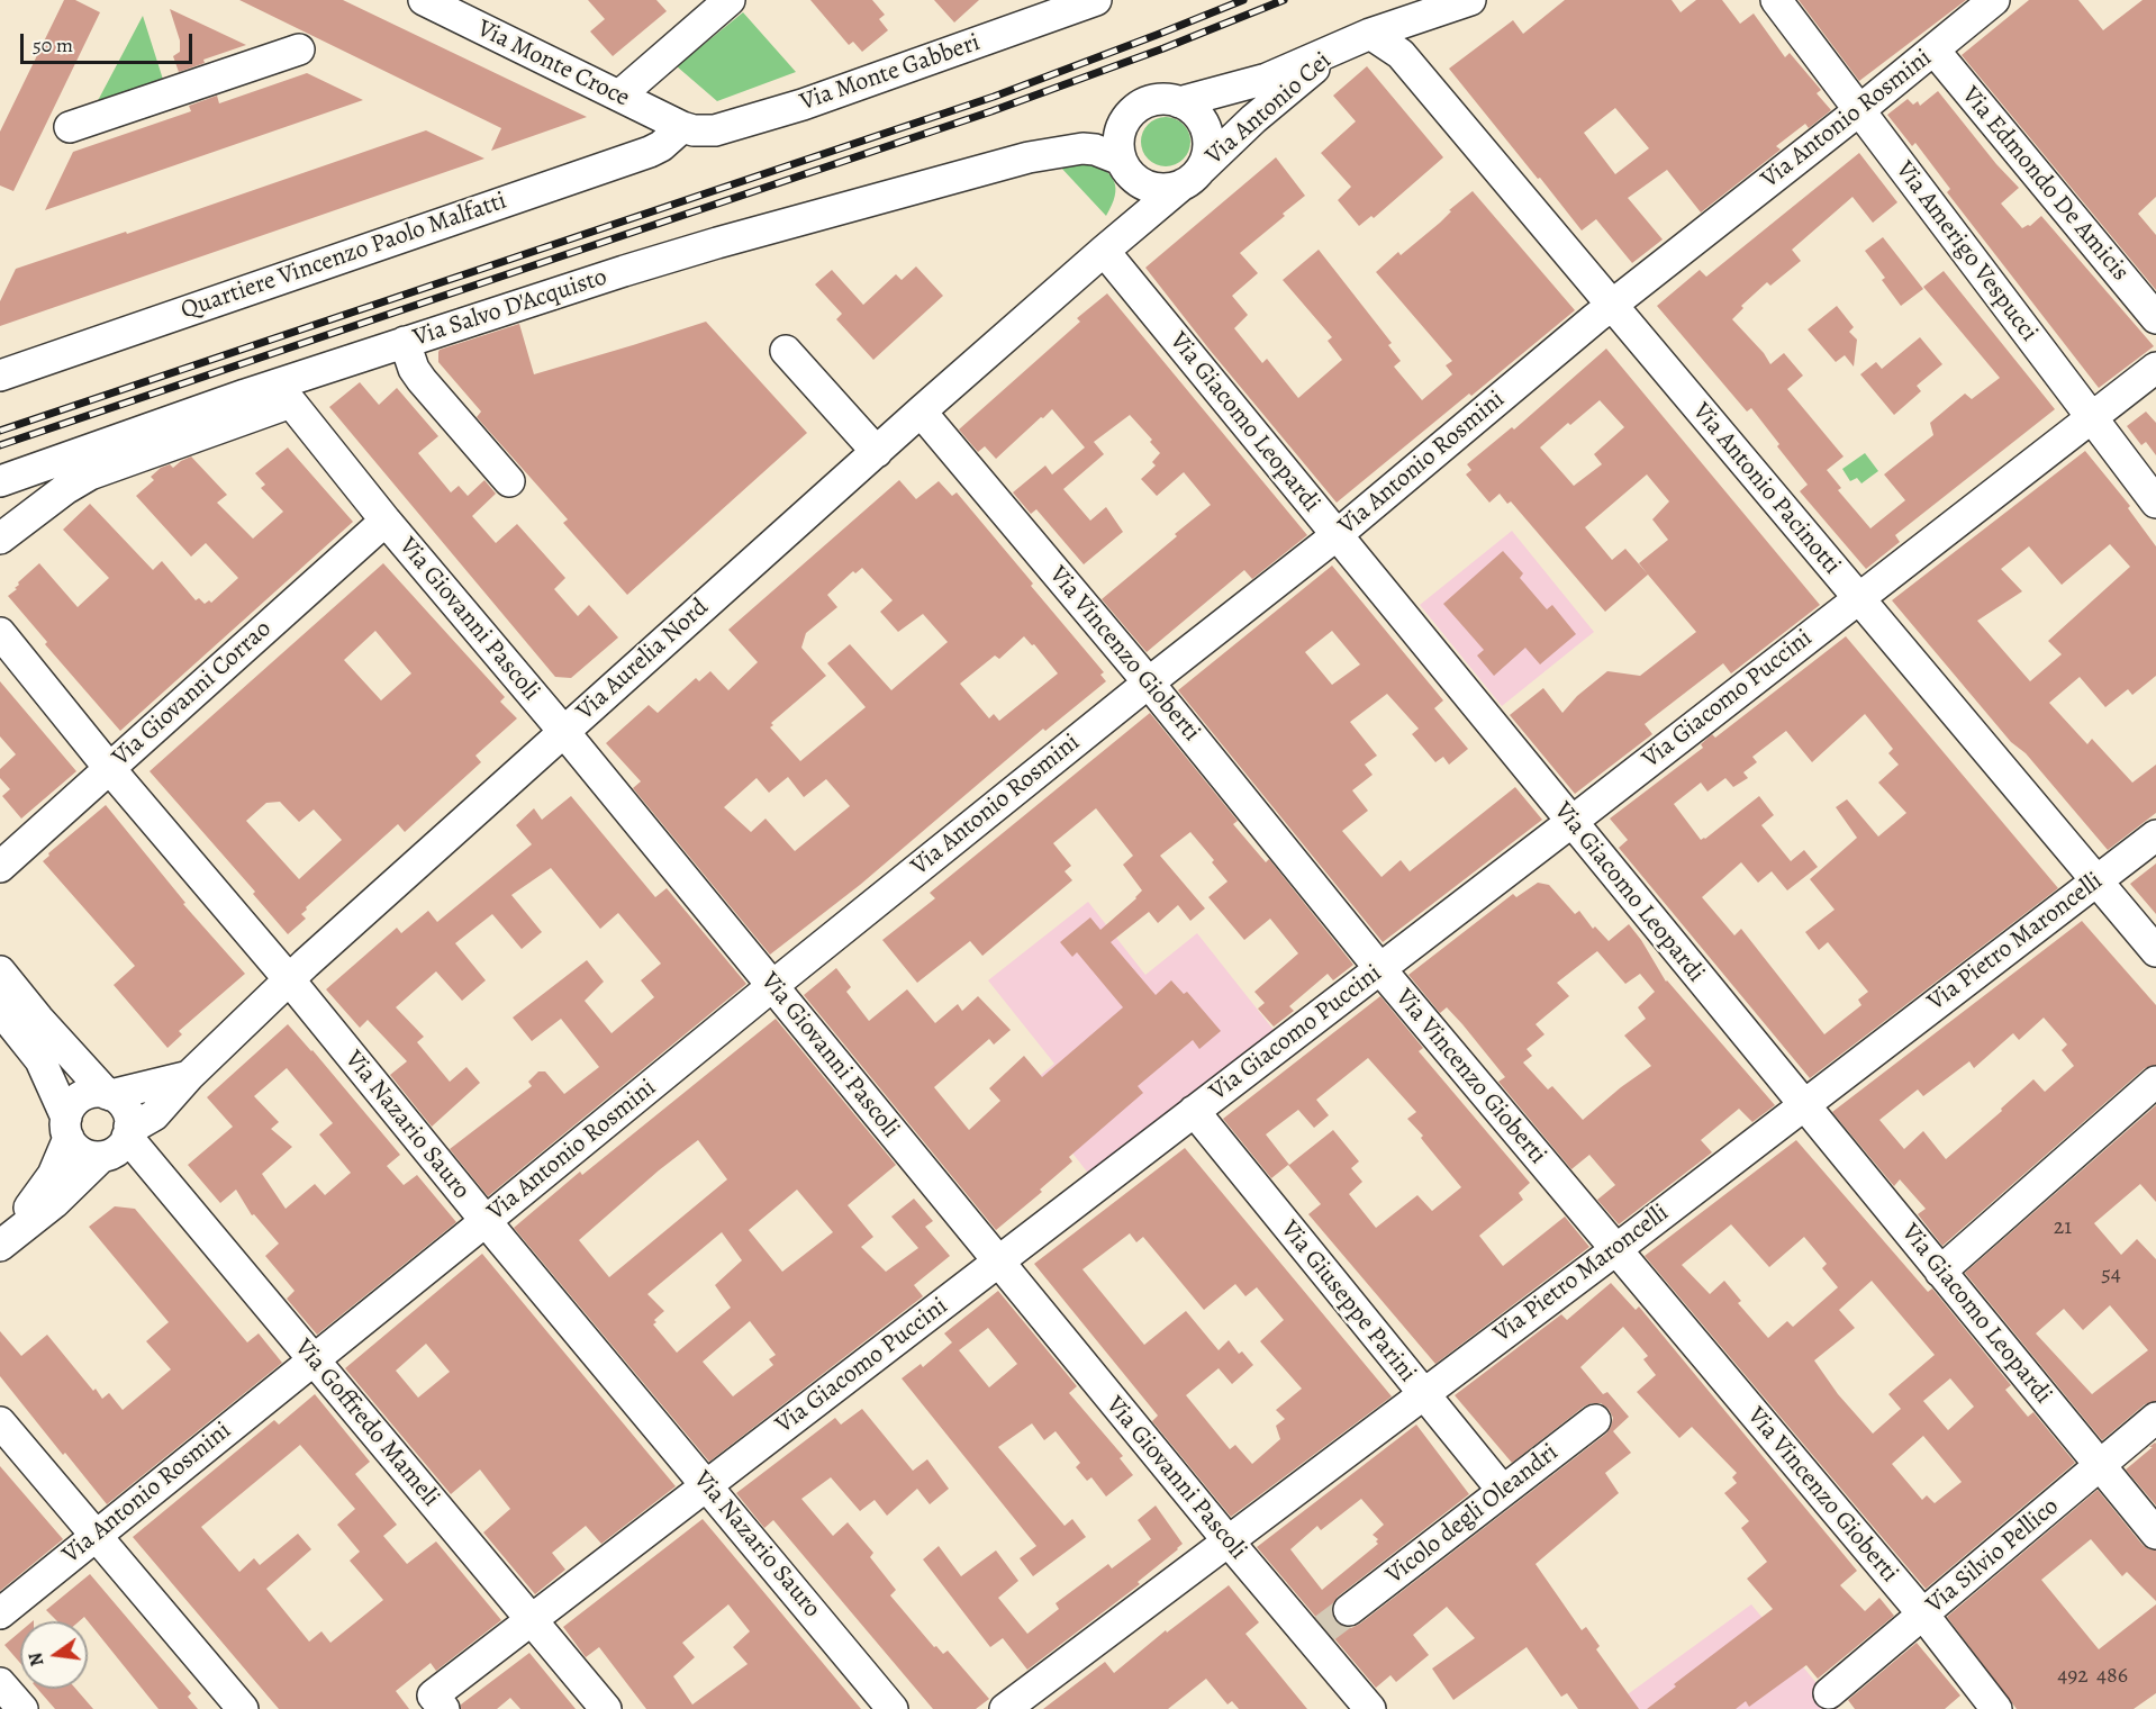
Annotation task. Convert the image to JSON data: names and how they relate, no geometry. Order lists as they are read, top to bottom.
{
  "streets": {
    "street": [
      "Via Monte Croce",
      "Via Monte Gabberi",
      "Via Antonio Cei",
      "Via Antonio Rosmini",
      "Via Edmondo De Amicis",
      "Via Amerigo Vespucci",
      "Quartiere Vincenzo Paolo Malfatti",
      "Via Salvo D'Acquisto",
      "Via Giacomo Leopardi",
      "Via Antonio Pacinotti",
      "Via Giovanni Pascoli",
      "Via Vincenzo Gioberti",
      "Via Aurelia Nord",
      "Via Giovanni Corrao",
      "Via Giacomo Puccini",
      "Via Pietro Maroncelli",
      "Via Nazario Sauro",
      "Via Giuseppe Parini",
      "Via Goffredo Mameli",
      "Vicolo degli Oleandri",
      "Via Silvio Pellico"
    ]
  },
  "crossings": [
    ["Via Monte Croce", "Via Monte Gabberi"],
    ["Via Monte Croce", "Quartiere Vincenzo Paolo Malfatti"],
    ["Via Monte Gabberi", "Quartiere Vincenzo Paolo Malfatti"],
    ["Via Antonio Cei", "Via Salvo D'Acquisto"],
    ["Via Antonio Cei", "Via Antonio Pacinotti"],
    ["Via Antonio Cei", "Via Aurelia Nord"],
    ["Via Antonio Rosmini", "Via Edmondo De Amicis"],
    ["Via Antonio Rosmini", "Via Amerigo Vespucci"],
    ["Via Antonio Rosmini", "Via Giacomo Leopardi"],
    ["Via Antonio Rosmini", "Via Antonio Pacinotti"],
    ["Via Antonio Rosmini", "Via Giovanni Pascoli"],
    ["Via Antonio Rosmini", "Via Vincenzo Gioberti"],
    ["Via Antonio Rosmini", "Via Nazario Sauro"],
    ["Via Antonio Rosmini", "Via Goffredo Mameli"],
    ["Via Amerigo Vespucci", "Via Giacomo Puccini"],
    ["Via Salvo D'Acquisto", "Via Aurelia Nord"],
    ["Via Giacomo Leopardi", "Via Aurelia Nord"],
    ["Via Giacomo Leopardi", "Via Giacomo Puccini"],
    ["Via Giacomo Leopardi", "Via Pietro Maroncelli"],
    ["Via Giacomo Leopardi", "Via Silvio Pellico"],
    ["Via Antonio Pacinotti", "Via Giacomo Puccini"],
    ["Via Antonio Pacinotti", "Via Pietro Maroncelli"],
    ["Via Giovanni Pascoli", "Via Aurelia Nord"],
    ["Via Giovanni Pascoli", "Via Giovanni Corrao"],
    ["Via Giovanni Pascoli", "Via Giacomo Puccini"],
    ["Via Giovanni Pascoli", "Via Pietro Maroncelli"],
    ["Via Vincenzo Gioberti", "Via Aurelia Nord"],
    ["Via Vincenzo Gioberti", "Via Giacomo Puccini"],
    ["Via Vincenzo Gioberti", "Via Pietro Maroncelli"],
    ["Via Vincenzo Gioberti", "Via Silvio Pellico"],
    ["Via Aurelia Nord", "Via Nazario Sauro"],
    ["Via Aurelia Nord", "Via Goffredo Mameli"],
    ["Via Giovanni Corrao", "Via Nazario Sauro"],
    ["Via Giacomo Puccini", "Via Nazario Sauro"],
    ["Via Giacomo Puccini", "Via Giuseppe Parini"],
    ["Via Giacomo Puccini", "Via Goffredo Mameli"],
    ["Via Pietro Maroncelli", "Via Giuseppe Parini"],
    ["Via Giuseppe Parini", "Vicolo degli Oleandri"]
  ],
  "house_numbers": [
    "21",
    "54",
    "492",
    "486"
  ],
  "scale_bar": "50 m",
  "north": "left"
}
